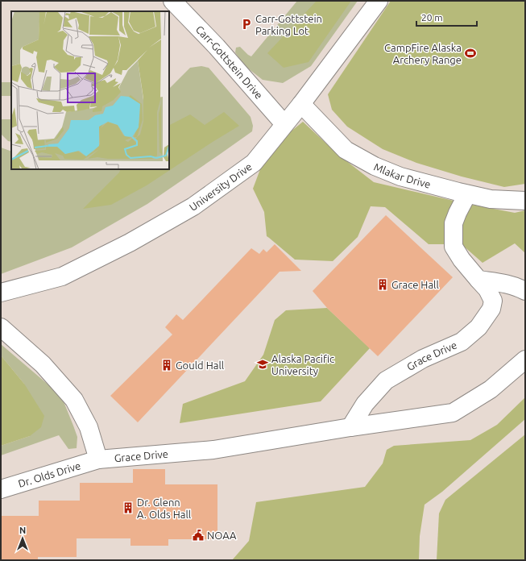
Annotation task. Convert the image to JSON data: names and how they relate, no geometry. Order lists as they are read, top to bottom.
{
  "streets": {
    "street": [
      "Carr-Gottstein Drive",
      "Mlakar Drive",
      "University Drive",
      "Grace Drive",
      "Dr. Olds Drive"
    ]
  },
  "crossings": [
    ["Carr-Gottstein Drive", "University Drive"],
    ["Mlakar Drive", "University Drive"],
    ["Mlakar Drive", "Grace Drive"],
    ["Grace Drive", "Dr. Olds Drive"]
  ],
  "places": {
    "parking": ["Carr-Gottstein Parking Lot"],
    "sports": ["CampFire Alaska Archery Range"],
    "building": ["Grace Hall", "Gould Hall", "Dr. Glenn A. Olds Hall"],
    "school or university": ["Alaska Pacific University"],
    "public building": ["NOAA"]
  },
  "scale_bar": "20 m",
  "north": "top"
}
